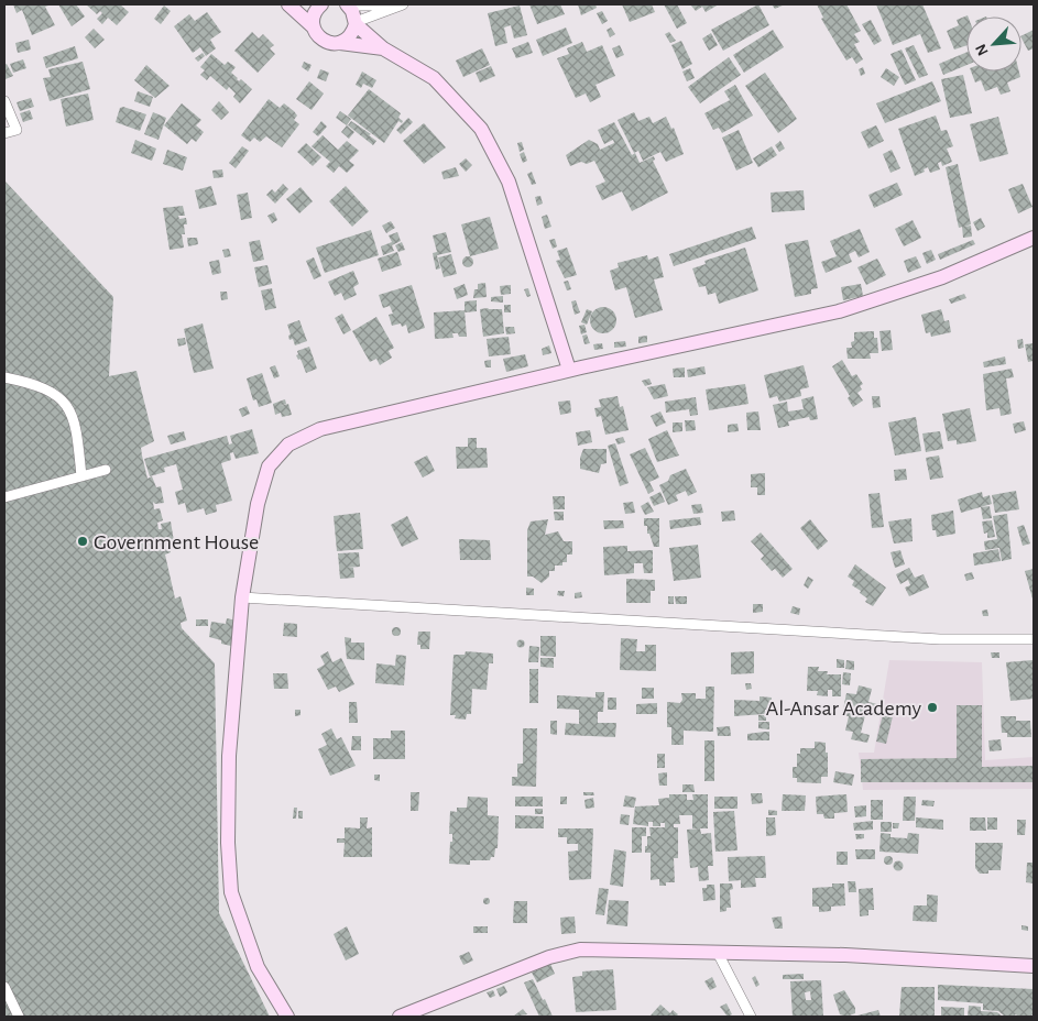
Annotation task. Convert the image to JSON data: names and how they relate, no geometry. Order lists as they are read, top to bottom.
{
  "places": ["Government House", "Al-Ansar Academy"],
  "north": "bottom left"
}
